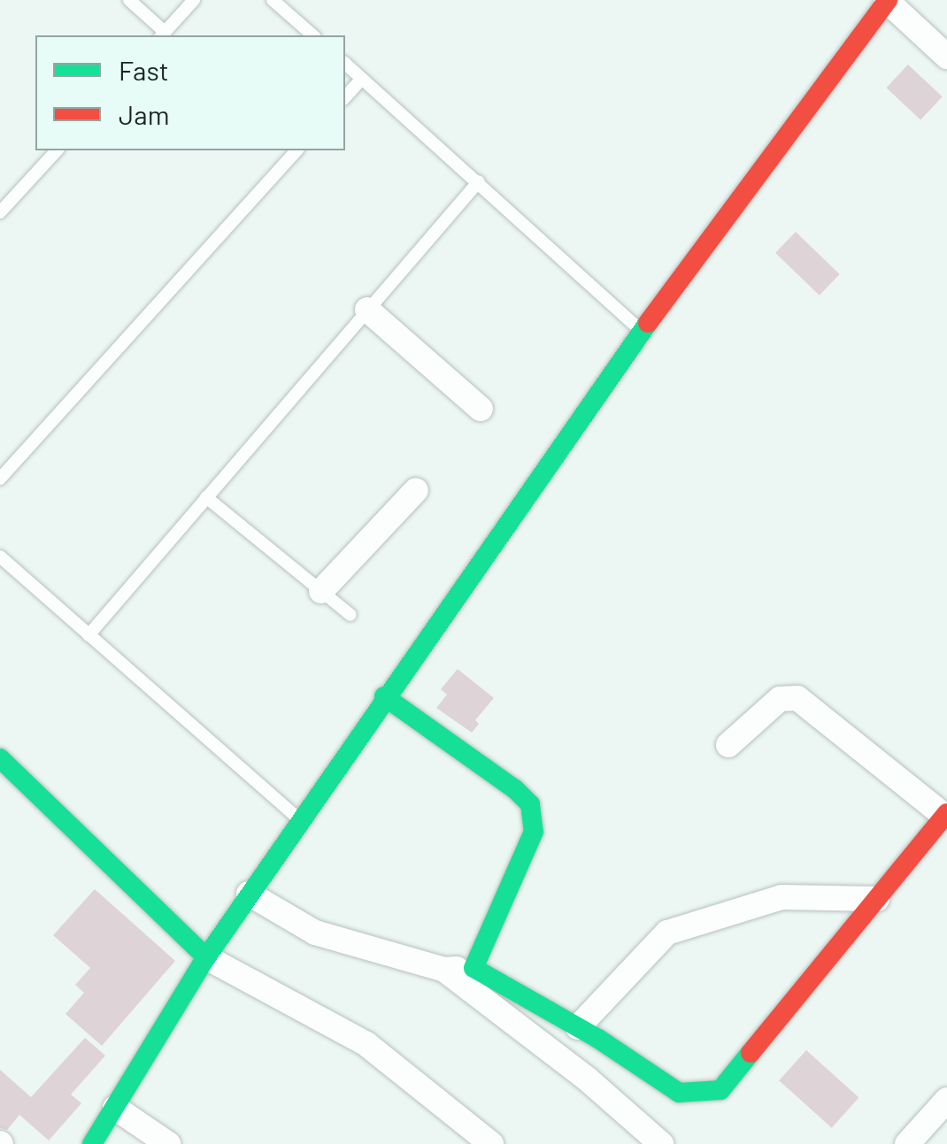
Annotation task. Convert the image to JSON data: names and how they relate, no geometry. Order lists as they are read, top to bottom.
{
  "legend": ["Fast", "Jam"]
}
